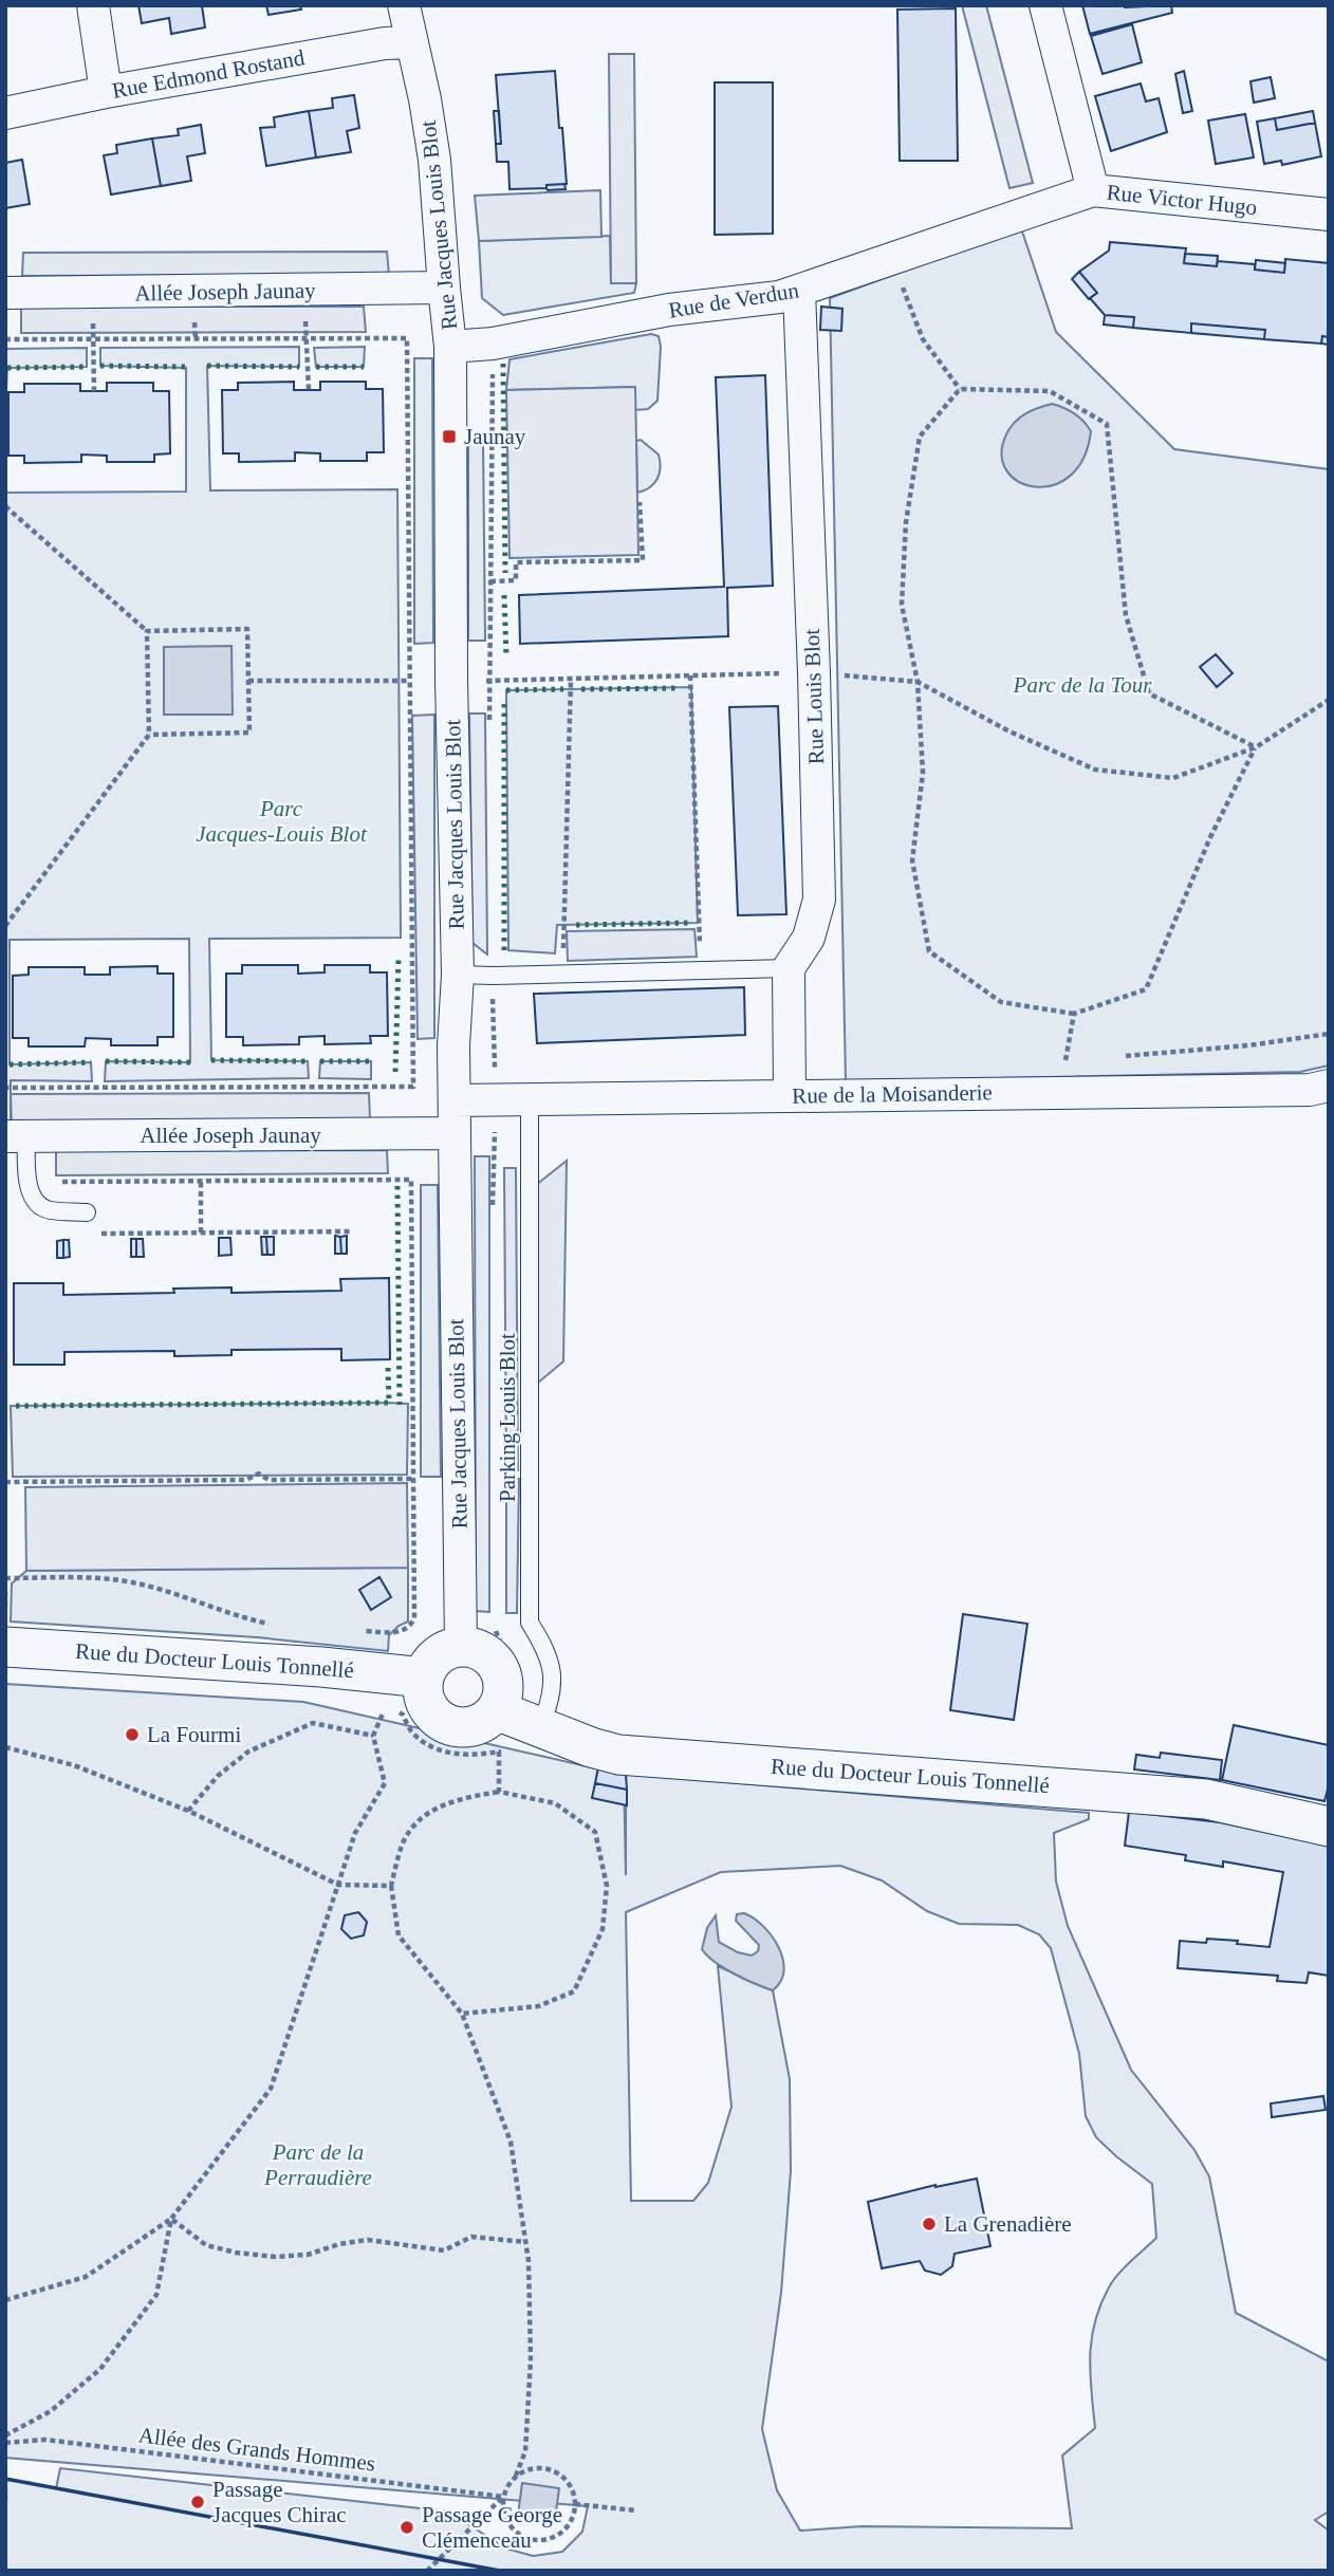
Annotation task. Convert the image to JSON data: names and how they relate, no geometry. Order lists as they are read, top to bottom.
{
  "streets": {
    "street": [
      "Rue Edmond Rostand",
      "Rue Victor Hugo",
      "Rue Jacques Louis Blot",
      "Allée Joseph Jaunay",
      "Rue de Verdun",
      "Rue Louis Blot",
      "Rue de la Moisanderie",
      "Rue du Docteur Louis Tonnellé"
    ],
    "lane": ["Parking Louis Blot"],
    "path": ["Allée des Grands Hommes"]
  },
  "crossings": [
    ["Rue Edmond Rostand", "Rue Jacques Louis Blot"],
    ["Rue Victor Hugo", "Rue de Verdun"],
    ["Rue Jacques Louis Blot", "Allée Joseph Jaunay"],
    ["Rue Jacques Louis Blot", "Rue de Verdun"],
    ["Rue Jacques Louis Blot", "Rue de la Moisanderie"],
    ["Rue Jacques Louis Blot", "Rue du Docteur Louis Tonnellé"],
    ["Rue de Verdun", "Rue Louis Blot"],
    ["Rue de la Moisanderie", "Parking Louis Blot"],
    ["Parking Louis Blot", "Rue du Docteur Louis Tonnellé"]
  ],
  "parks": ["Parc de la Tour", "Parc Jacques-Louis Blot", "Parc de la Perraudière"],
  "places": {
    "transit": ["Jaunay"],
    "other": [
      "La Fourmi",
      "La Grenadière",
      "Passage Jacques Chirac",
      "Passage George Clémenceau"
    ]
  }
}
